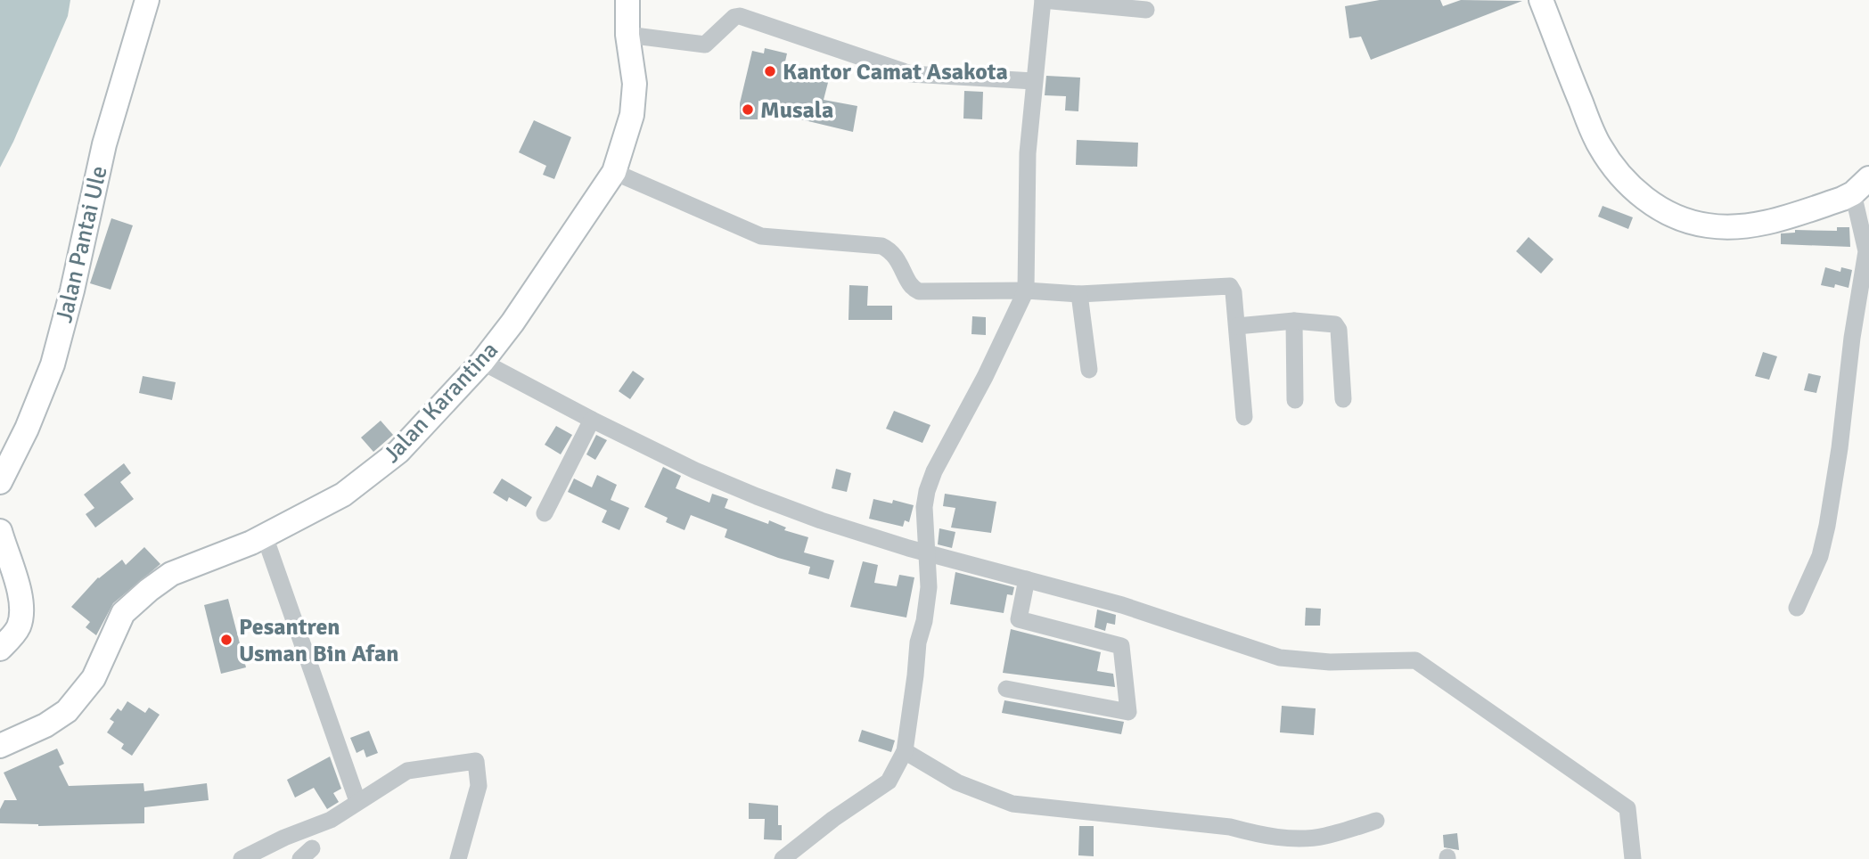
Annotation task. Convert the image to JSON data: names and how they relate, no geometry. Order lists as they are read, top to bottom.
{
  "streets": {
    "street": ["Jalan Pantai Ule", "Jalan Karantina"]
  },
  "places": ["Kantor Camat Asakota", "Musala", "Pesantren Usman Bin Afan"]
}
